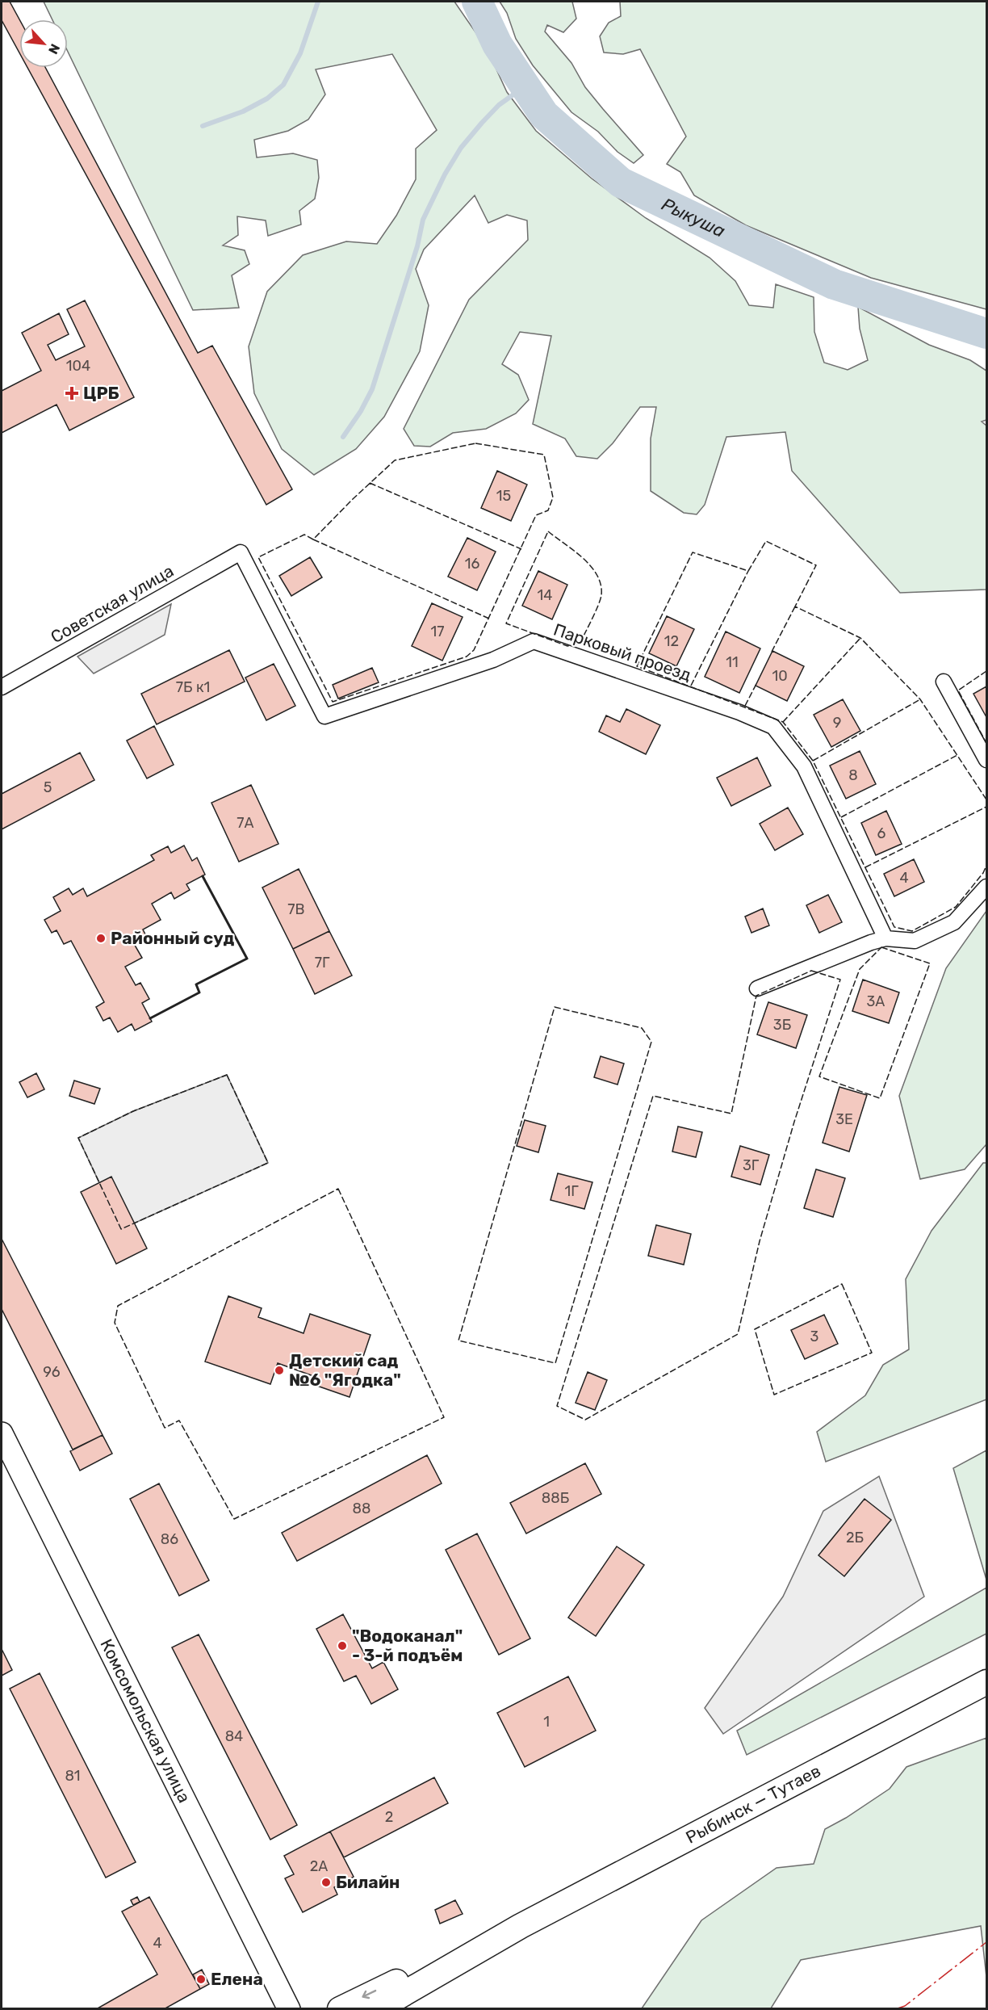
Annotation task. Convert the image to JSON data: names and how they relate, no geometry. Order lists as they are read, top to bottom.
{
  "streets": {
    "main road": ["Комсомольская улица", "Рыбинск — Тутаев"],
    "street": ["Советская улица", "Парковый проезд"]
  },
  "crossings": [
    ["Советская улица", "Парковый проезд"]
  ],
  "water": ["Рыкуша"],
  "places": {
    "health": ["ЦРБ"],
    "other": [
      "Районный суд",
      "Детский сад №6 \"Ягодка\"",
      "\"Водоканал\" - 3-й подъём",
      "Билайн",
      "Елена"
    ]
  },
  "house_numbers": [
    "104",
    "15",
    "16",
    "14",
    "17",
    "12",
    "11",
    "10",
    "7Б к1",
    "9",
    "8",
    "5",
    "7А",
    "6",
    "4",
    "7В",
    "7Г",
    "3А",
    "3Б",
    "3Е",
    "3Г",
    "1Г",
    "3",
    "96",
    "88Б",
    "88",
    "2Б",
    "86",
    "1",
    "84",
    "81",
    "2",
    "2А",
    "4"
  ],
  "north": "bottom right"
}
